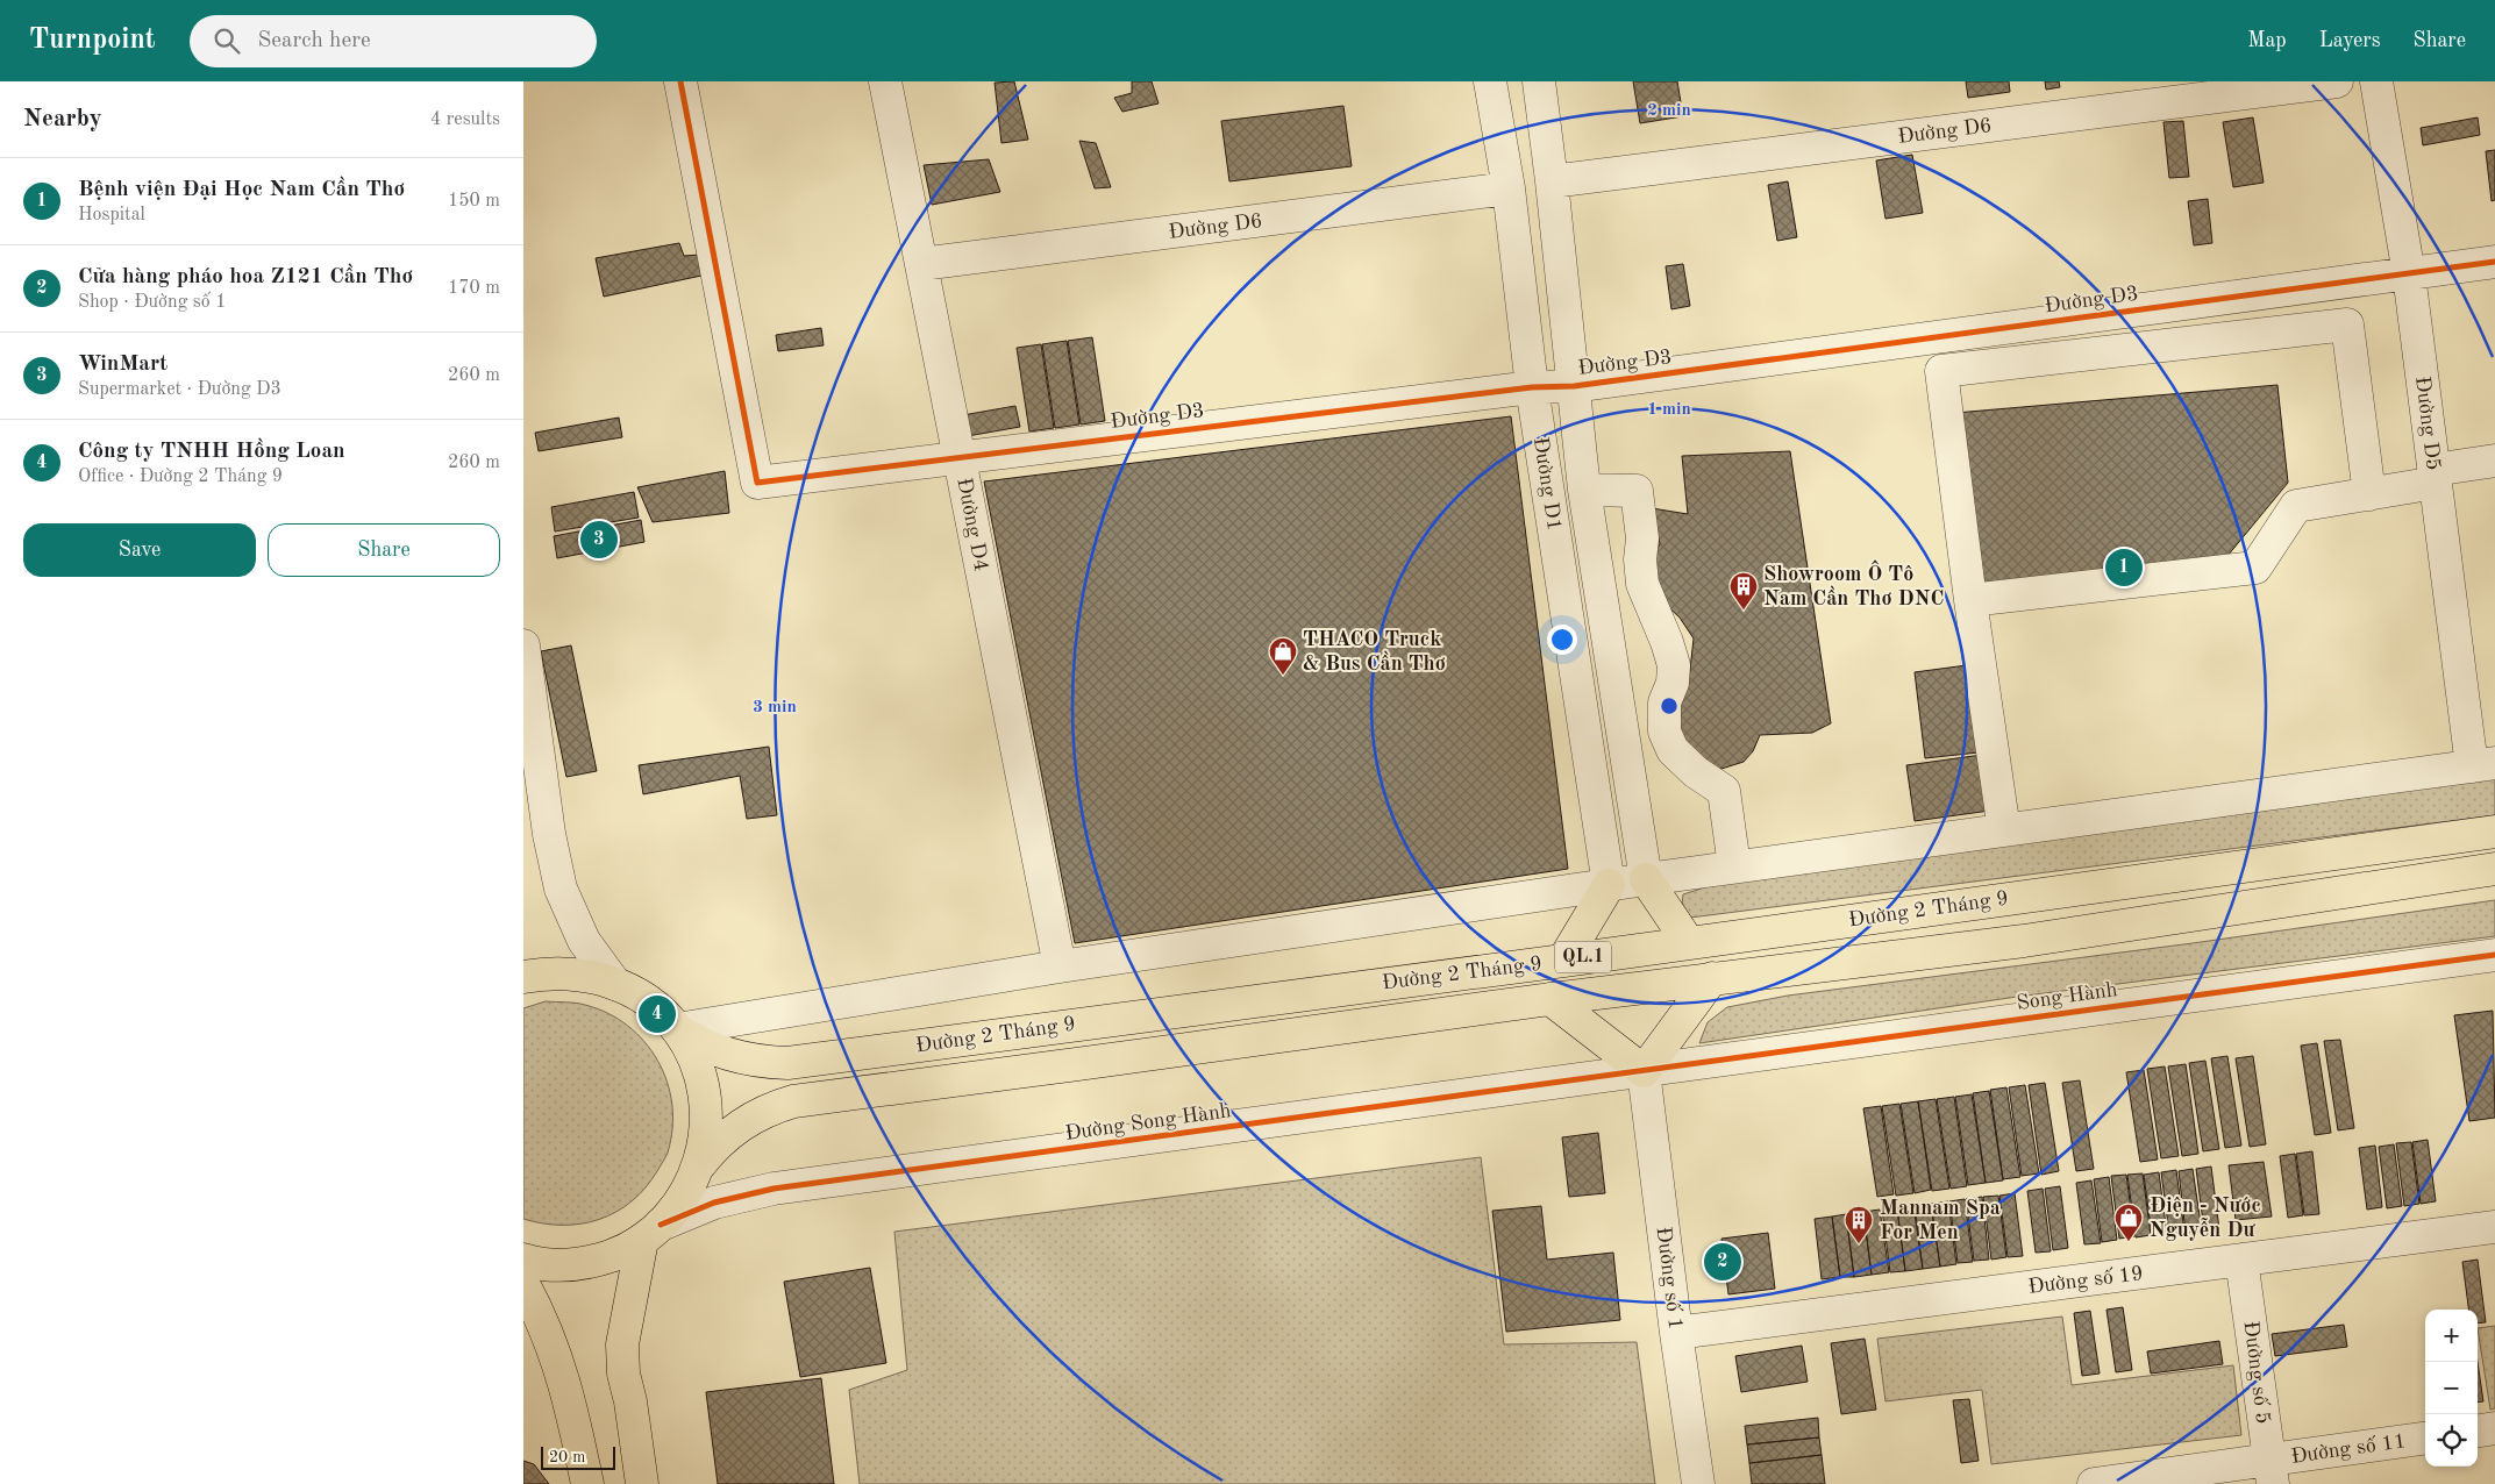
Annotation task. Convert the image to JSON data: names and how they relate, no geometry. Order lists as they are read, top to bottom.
{
  "streets": {
    "main road": ["Đường 2 Tháng 9", "QL.1"],
    "street": [
      "Đường D6",
      "Đường D3",
      "Đường D5",
      "Đường D1",
      "Đường D4",
      "Song Hành",
      "Đường Song Hành",
      "Đường số 1",
      "Đường số 19",
      "Đường số 5",
      "Đường số 11"
    ]
  },
  "crossings": [
    ["Đường D6", "Đường D1"],
    ["Đường D6", "Đường D4"],
    ["Đường D3", "Đường D5"],
    ["Đường D3", "Đường D1"],
    ["Đường D3", "Đường D4"],
    ["Song Hành", "Đường Song Hành"],
    ["Song Hành", "Đường số 1"],
    ["Đường Song Hành", "Đường số 1"],
    ["Đường số 1", "Đường số 19"],
    ["Đường số 19", "Đường số 5"],
    ["Đường số 5", "Đường số 11"]
  ],
  "places": {
    "building": ["Showroom Ô Tô Nam Cần Thơ DNC", "Mannam Spa For Men"],
    "shop": ["THACO Truck & Bus Cần Thơ", "Điện - Nước Nguyễn Dư"]
  },
  "scale_bar": "20 m",
  "page": {
    "header": "Turnpoint",
    "search": "Search here",
    "nav": ["Map", "Layers", "Share"],
    "heading": ["Nearby", "4 results"],
    "list": [
      {
        "mark": "1",
        "name": "Bệnh viện Đại Học Nam Cần Thơ",
        "note": "Hospital",
        "value": "150 m"
      },
      {
        "mark": "2",
        "name": "Cửa hàng pháo hoa Z121 Cần Thơ",
        "note": "Shop · Đường số 1",
        "value": "170 m"
      },
      {
        "mark": "3",
        "name": "WinMart",
        "note": "Supermarket · Đường D3",
        "value": "260 m"
      },
      {
        "mark": "4",
        "name": "Công ty TNHH Hồng Loan",
        "note": "Office · Đường 2 Tháng 9",
        "value": "260 m"
      }
    ],
    "buttons": ["Save", "Share"],
    "pins": [
      "3",
      "1",
      "4",
      "2"
    ],
    "map_buttons": ["+", "−"],
    "scale": "20 m"
  },
  "rings": ["2 min", "1 min", "3 min"]
}
